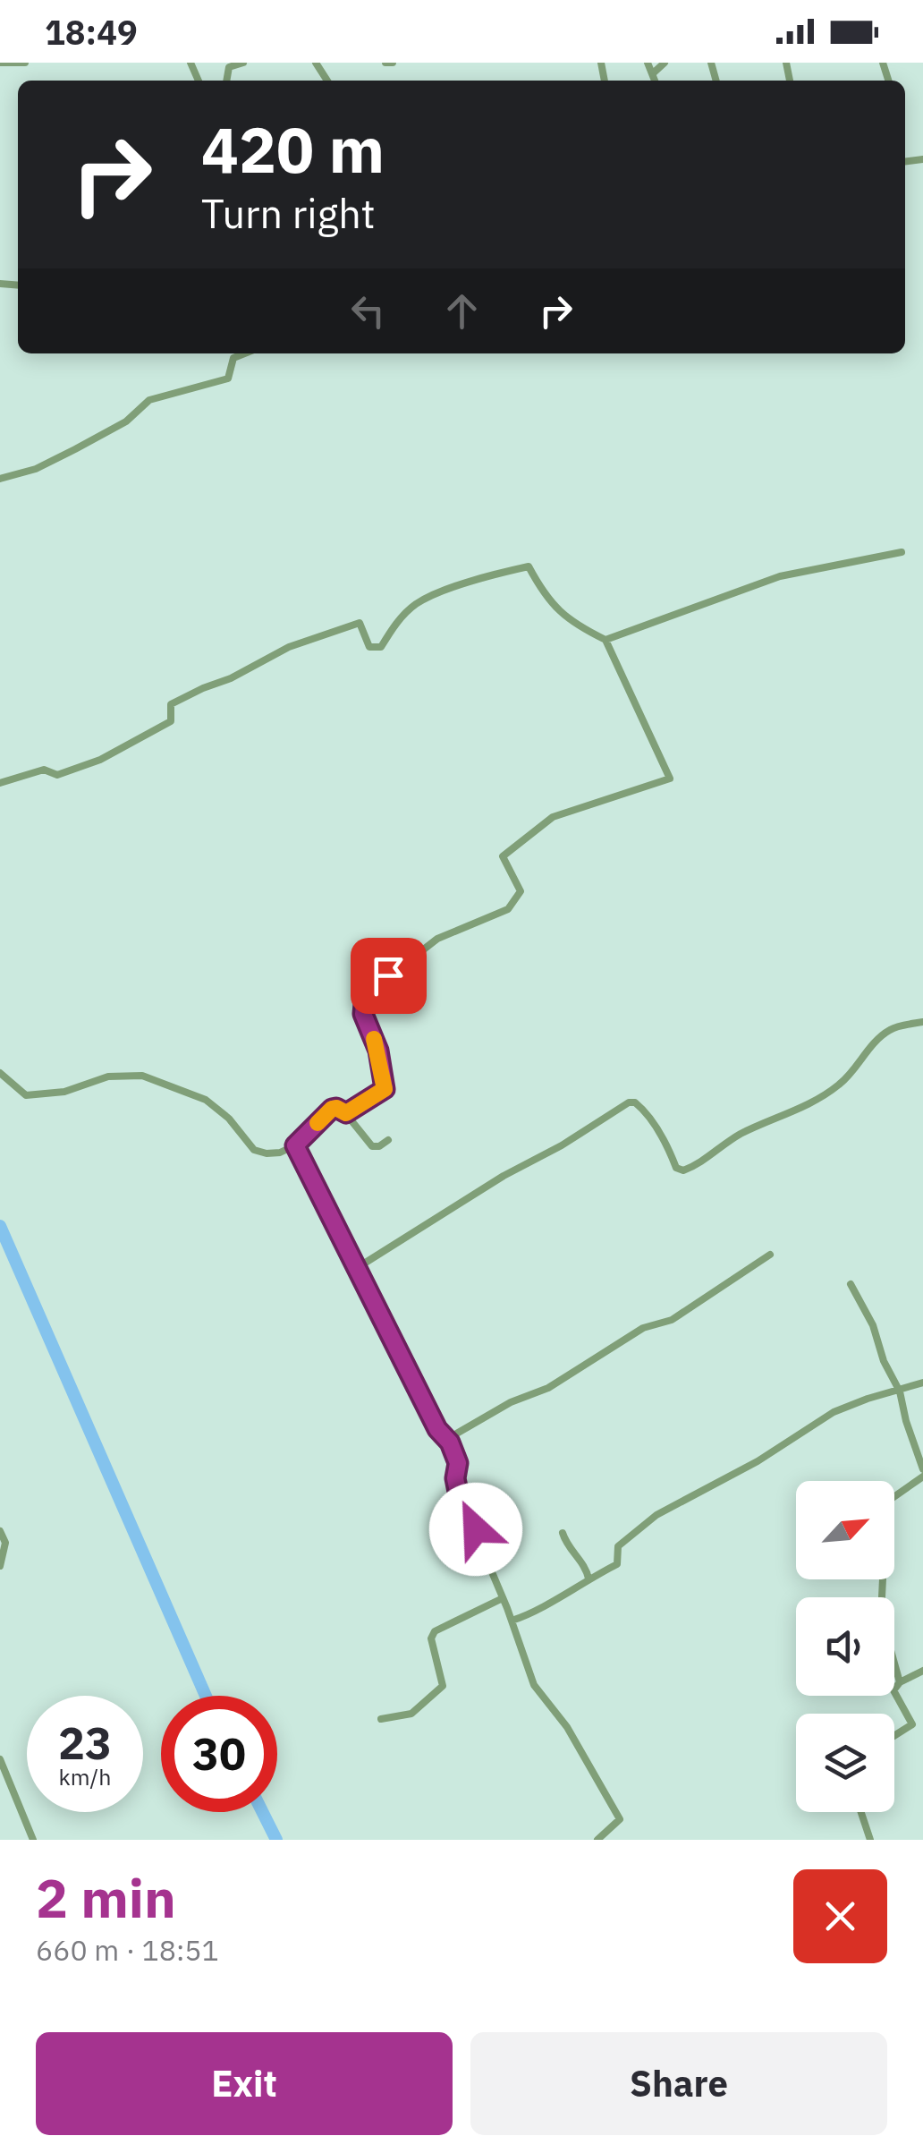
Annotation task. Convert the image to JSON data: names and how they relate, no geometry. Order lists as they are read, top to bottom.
{
  "north": "top right",
  "page": {
    "status": "18:49",
    "turn": ["420 m", "Turn right"],
    "speed": "23 km/h",
    "limit": "30",
    "heading": ["2 min", "660 m · 18:51"],
    "buttons": ["Exit", "Share"]
  }
}
